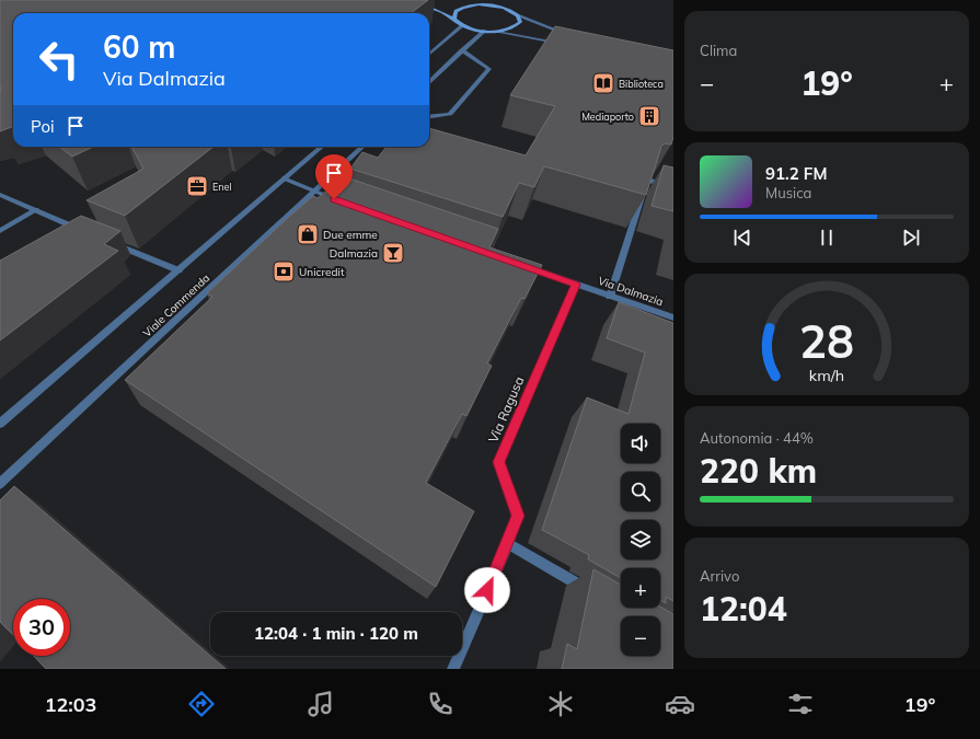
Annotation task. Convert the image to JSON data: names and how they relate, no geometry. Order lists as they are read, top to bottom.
{
  "streets": {
    "street": ["Via Dalmazia", "Viale Commenda", "Via Ragusa"]
  },
  "crossings": [
    ["Via Dalmazia", "Via Ragusa"]
  ],
  "places": {
    "library": ["Biblioteca"],
    "building": ["Mediaporto"],
    "office": ["Enel"],
    "shop": ["Due emme"],
    "bar": ["Dalmazia"],
    "bank": ["Unicredit"]
  },
  "page": {
    "tile": [
      "Clima",
      ["Autonomia · 44%", "220 km"],
      ["Arrivo", "12:04"]
    ],
    "turn": ["60 m", "Via Dalmazia"],
    "heat": ["−", "19°", "+"],
    "then": "Poi",
    "song": ["91.2 FM", "Musica"],
    "map_buttons": ["+", "−"],
    "limit": "30",
    "trip": "12:04 · 1 min · 120 m",
    "tabs": ["12:03", "19°"],
    "gauge": ["28", "km/h"]
  }
}
